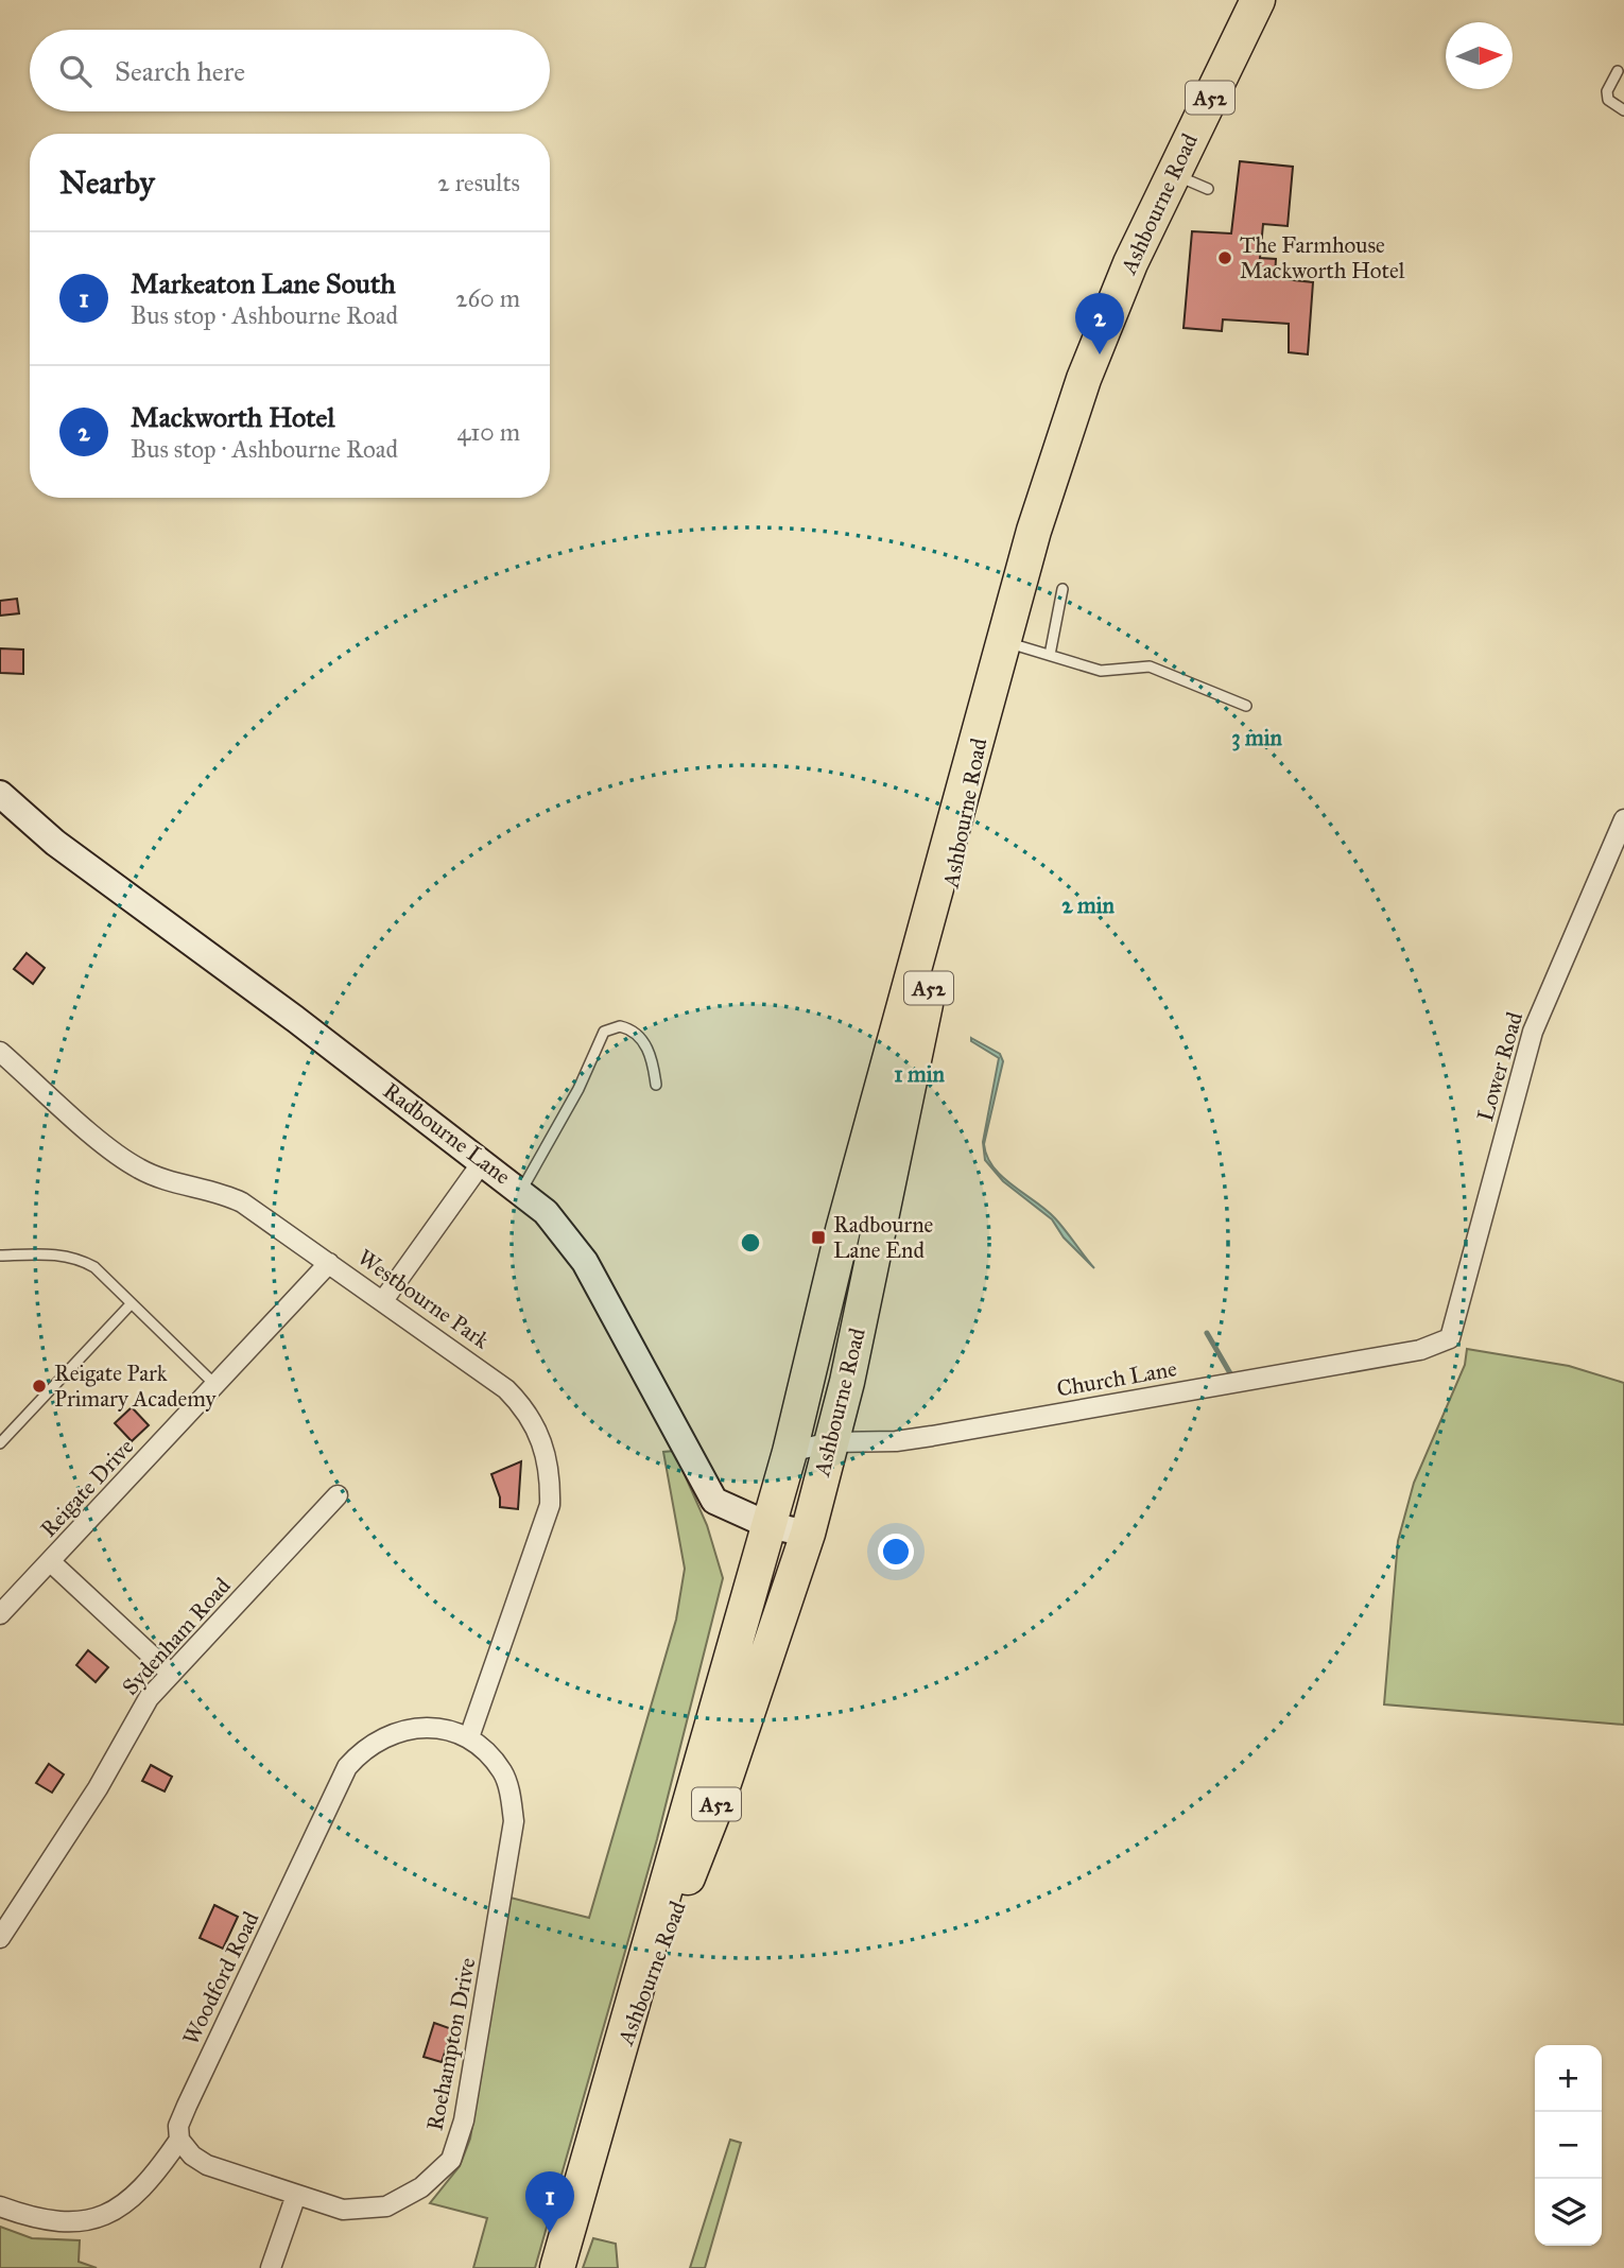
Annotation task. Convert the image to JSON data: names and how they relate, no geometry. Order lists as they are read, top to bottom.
{
  "streets": {
    "highway": ["A52", "Ashbourne Road"],
    "street": [
      "Lower Road",
      "Radbourne Lane",
      "Westbourne Park",
      "Church Lane",
      "Reigate Drive",
      "Sydenham Road",
      "Woodford Road",
      "Roehampton Drive"
    ]
  },
  "crossings": [
    ["Ashbourne Road", "Radbourne Lane"],
    ["Ashbourne Road", "Church Lane"],
    ["Lower Road", "Church Lane"],
    ["Westbourne Park", "Reigate Drive"],
    ["Westbourne Park", "Woodford Road"],
    ["Westbourne Park", "Roehampton Drive"],
    ["Woodford Road", "Roehampton Drive"]
  ],
  "places": {
    "other": ["The Farmhouse Mackworth Hotel", "Reigate Park Primary Academy"],
    "transit": ["Radbourne Lane End"]
  },
  "north": "right",
  "page": {
    "search": "Search here",
    "heading": ["Nearby", "2 results"],
    "list": [
      {
        "mark": "1",
        "name": "Markeaton Lane South",
        "note": "Bus stop · Ashbourne Road",
        "value": "260 m"
      },
      {
        "mark": "2",
        "name": "Mackworth Hotel",
        "note": "Bus stop · Ashbourne Road",
        "value": "410 m"
      }
    ],
    "pins": ["2", "1"],
    "map_buttons": ["+", "−"]
  },
  "rings": ["3 min", "2 min", "1 min"]
}
